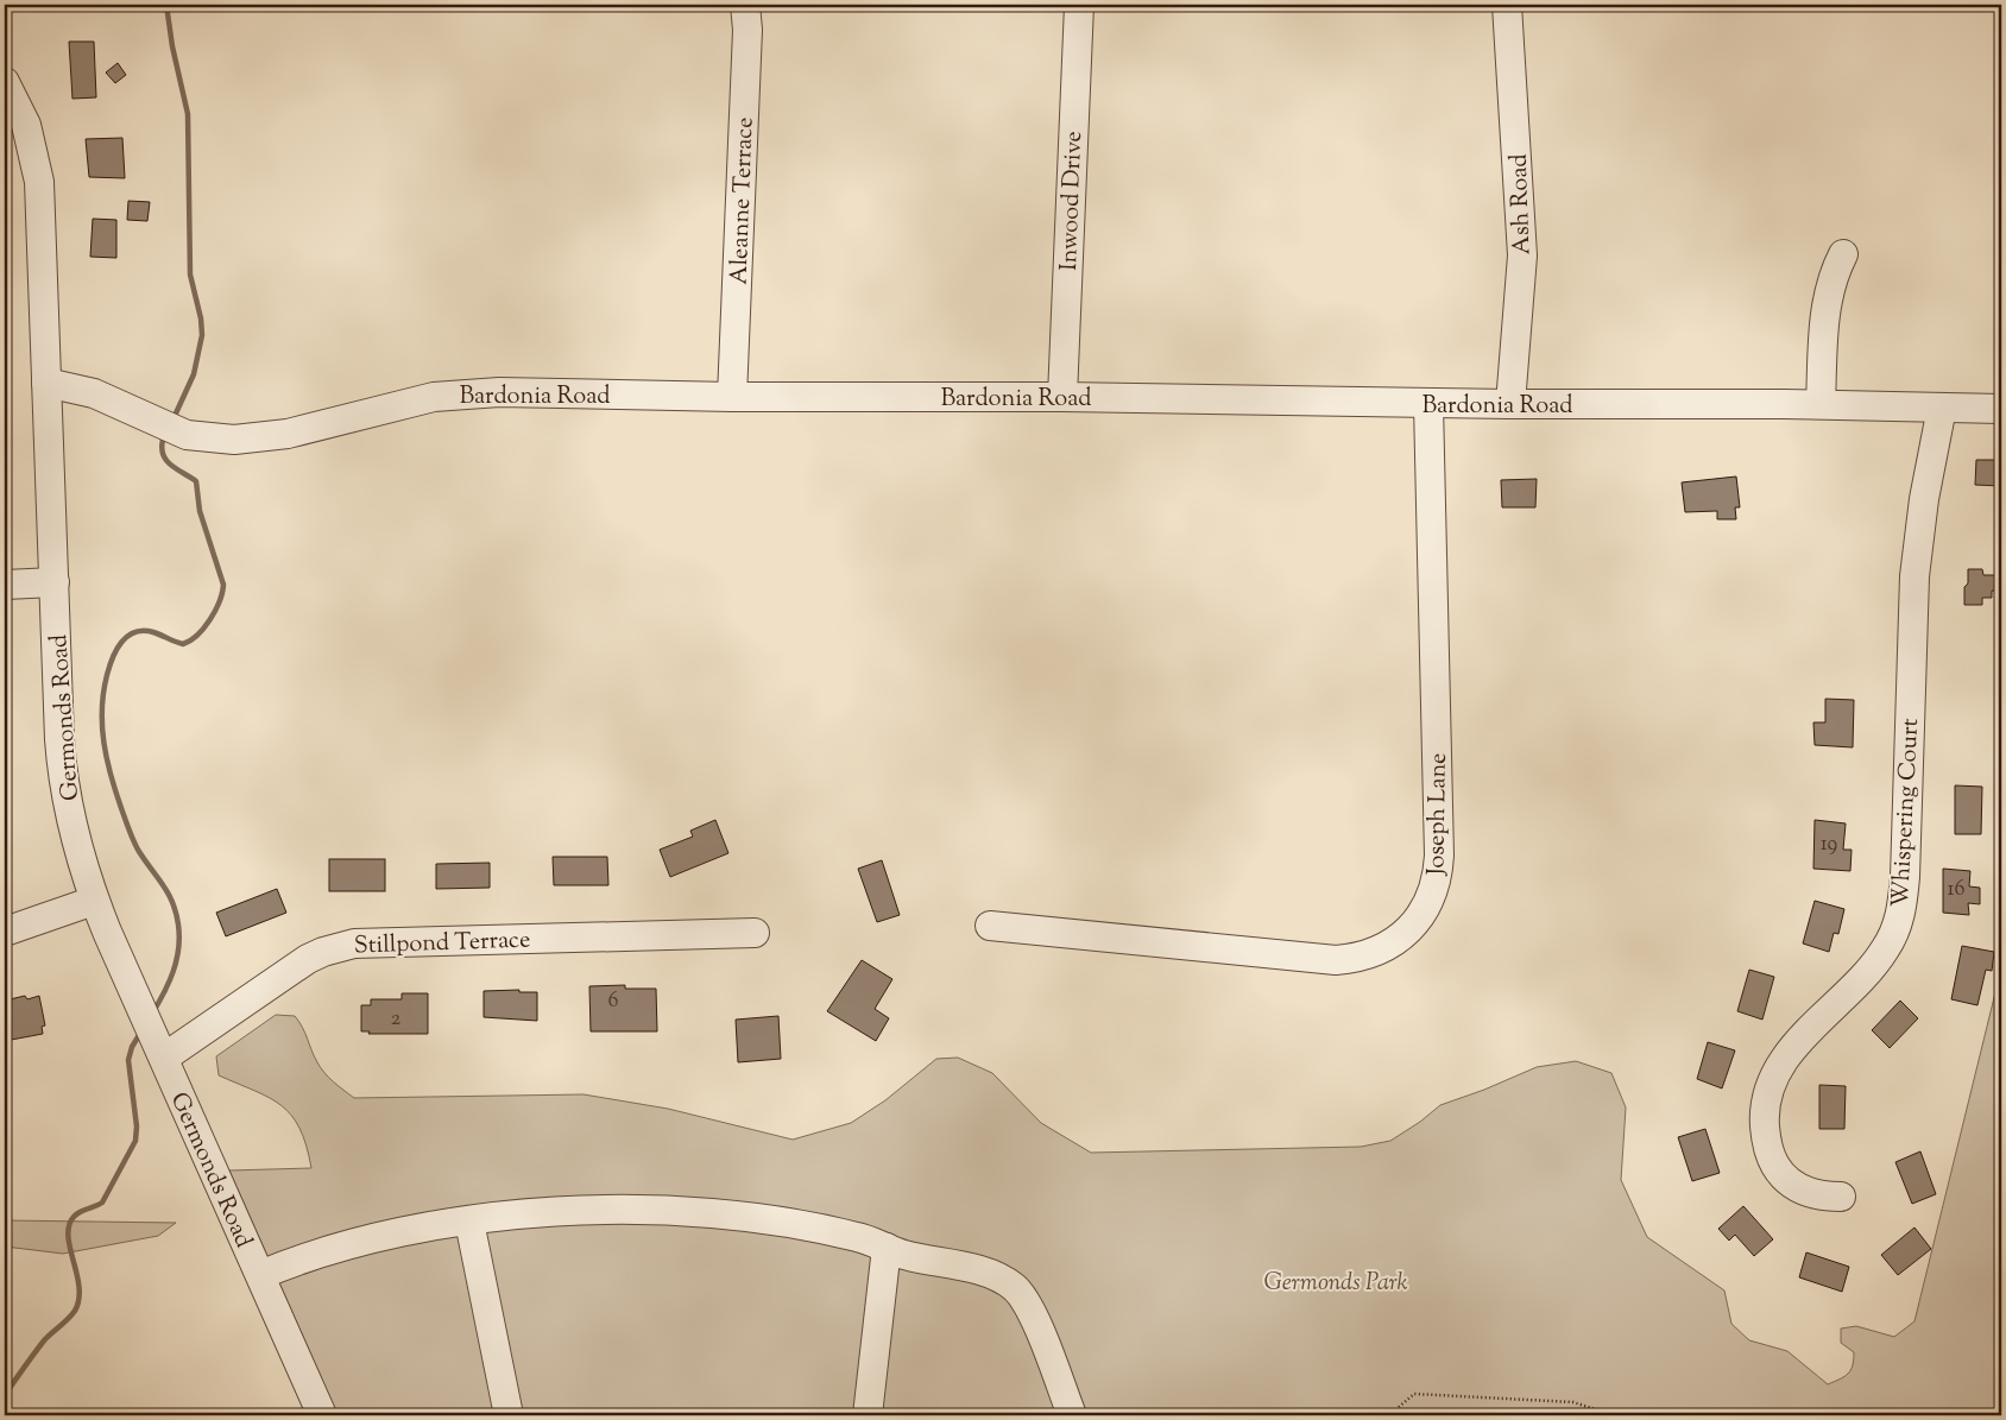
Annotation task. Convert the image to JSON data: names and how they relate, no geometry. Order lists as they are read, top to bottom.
{
  "streets": {
    "street": [
      "Aleanne Terrace",
      "Inwood Drive",
      "Ash Road",
      "Bardonia Road",
      "Germonds Road",
      "Whispering Court",
      "Joseph Lane",
      "Stillpond Terrace"
    ]
  },
  "crossings": [
    ["Aleanne Terrace", "Bardonia Road"],
    ["Inwood Drive", "Bardonia Road"],
    ["Ash Road", "Bardonia Road"],
    ["Bardonia Road", "Germonds Road"],
    ["Bardonia Road", "Whispering Court"],
    ["Bardonia Road", "Joseph Lane"],
    ["Germonds Road", "Stillpond Terrace"]
  ],
  "parks": ["Germonds Park"],
  "house_numbers": [
    "19",
    "16",
    "6",
    "2"
  ]
}
